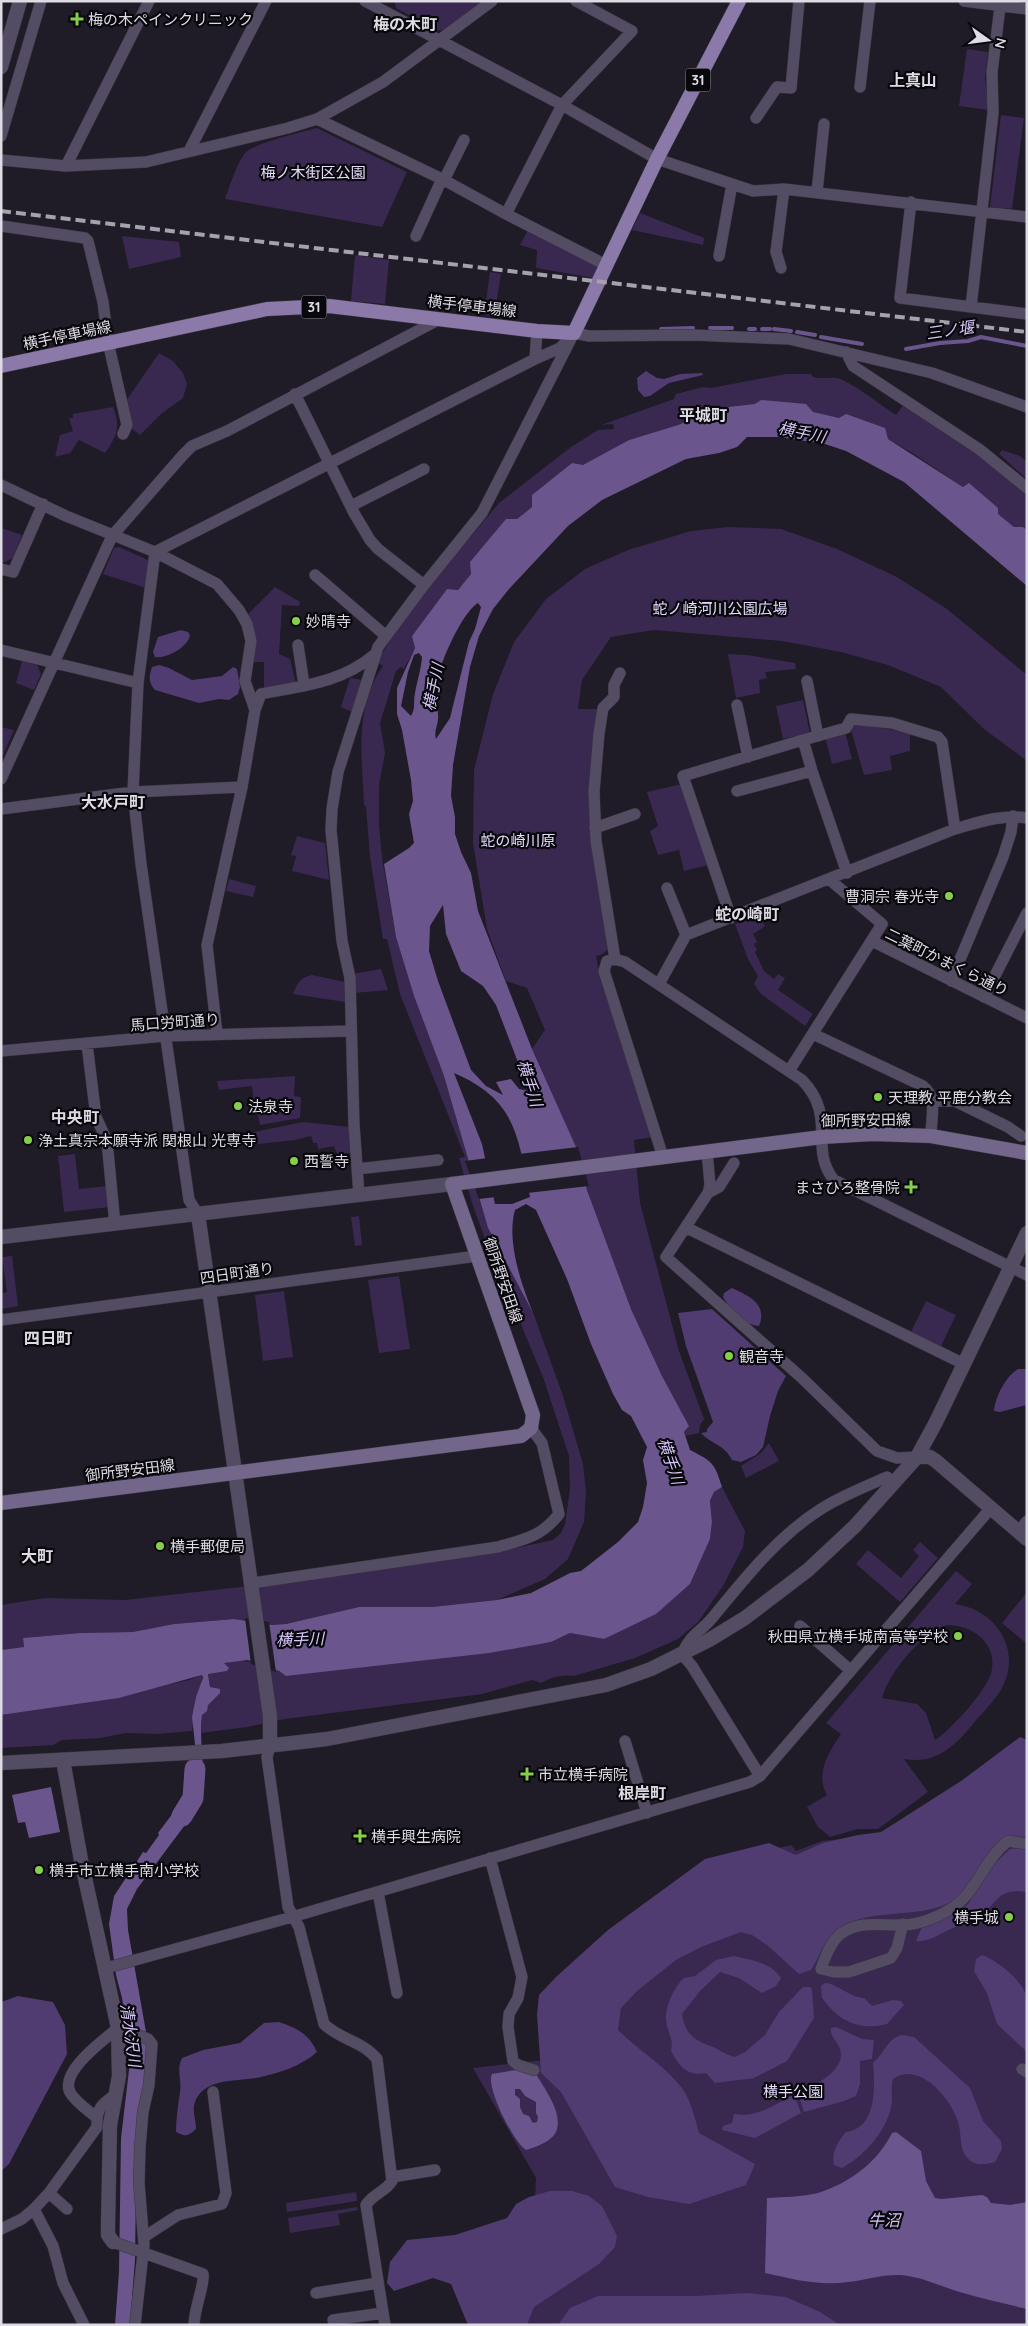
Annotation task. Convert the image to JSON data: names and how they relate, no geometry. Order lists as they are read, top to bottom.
{
  "streets": {
    "main road": ["31", "横手停車場線", "御所野安田線"],
    "street": ["二葉町かまくら通り", "馬口労町通り", "四日町通り"]
  },
  "crossings": [
    ["31", "横手停車場線"],
    ["御所野安田線", "四日町通り"]
  ],
  "districts": [
    "梅の木町",
    "上真山",
    "平城町",
    "大水戸町",
    "蛇の崎町",
    "中央町",
    "四日町",
    "大町",
    "根岸町"
  ],
  "water": [
    "三ノ堰",
    "横手川",
    "清水沢川",
    "牛沼"
  ],
  "parks": [
    "梅ノ木街区公園",
    "蛇ノ崎河川公園広場",
    "蛇の崎川原",
    "横手公園"
  ],
  "places": {
    "health": [
      "梅の木ペインクリニック",
      "まさひろ整骨院",
      "市立横手病院",
      "横手興生病院"
    ],
    "other": [
      "妙晴寺",
      "曹洞宗 春光寺",
      "天理教 平鹿分教会",
      "法泉寺",
      "浄土真宗本願寺派 関根山 光専寺",
      "西誓寺",
      "観音寺",
      "横手郵便局",
      "秋田県立横手城南高等学校",
      "横手市立横手南小学校",
      "横手城"
    ]
  },
  "north": "right"
}
